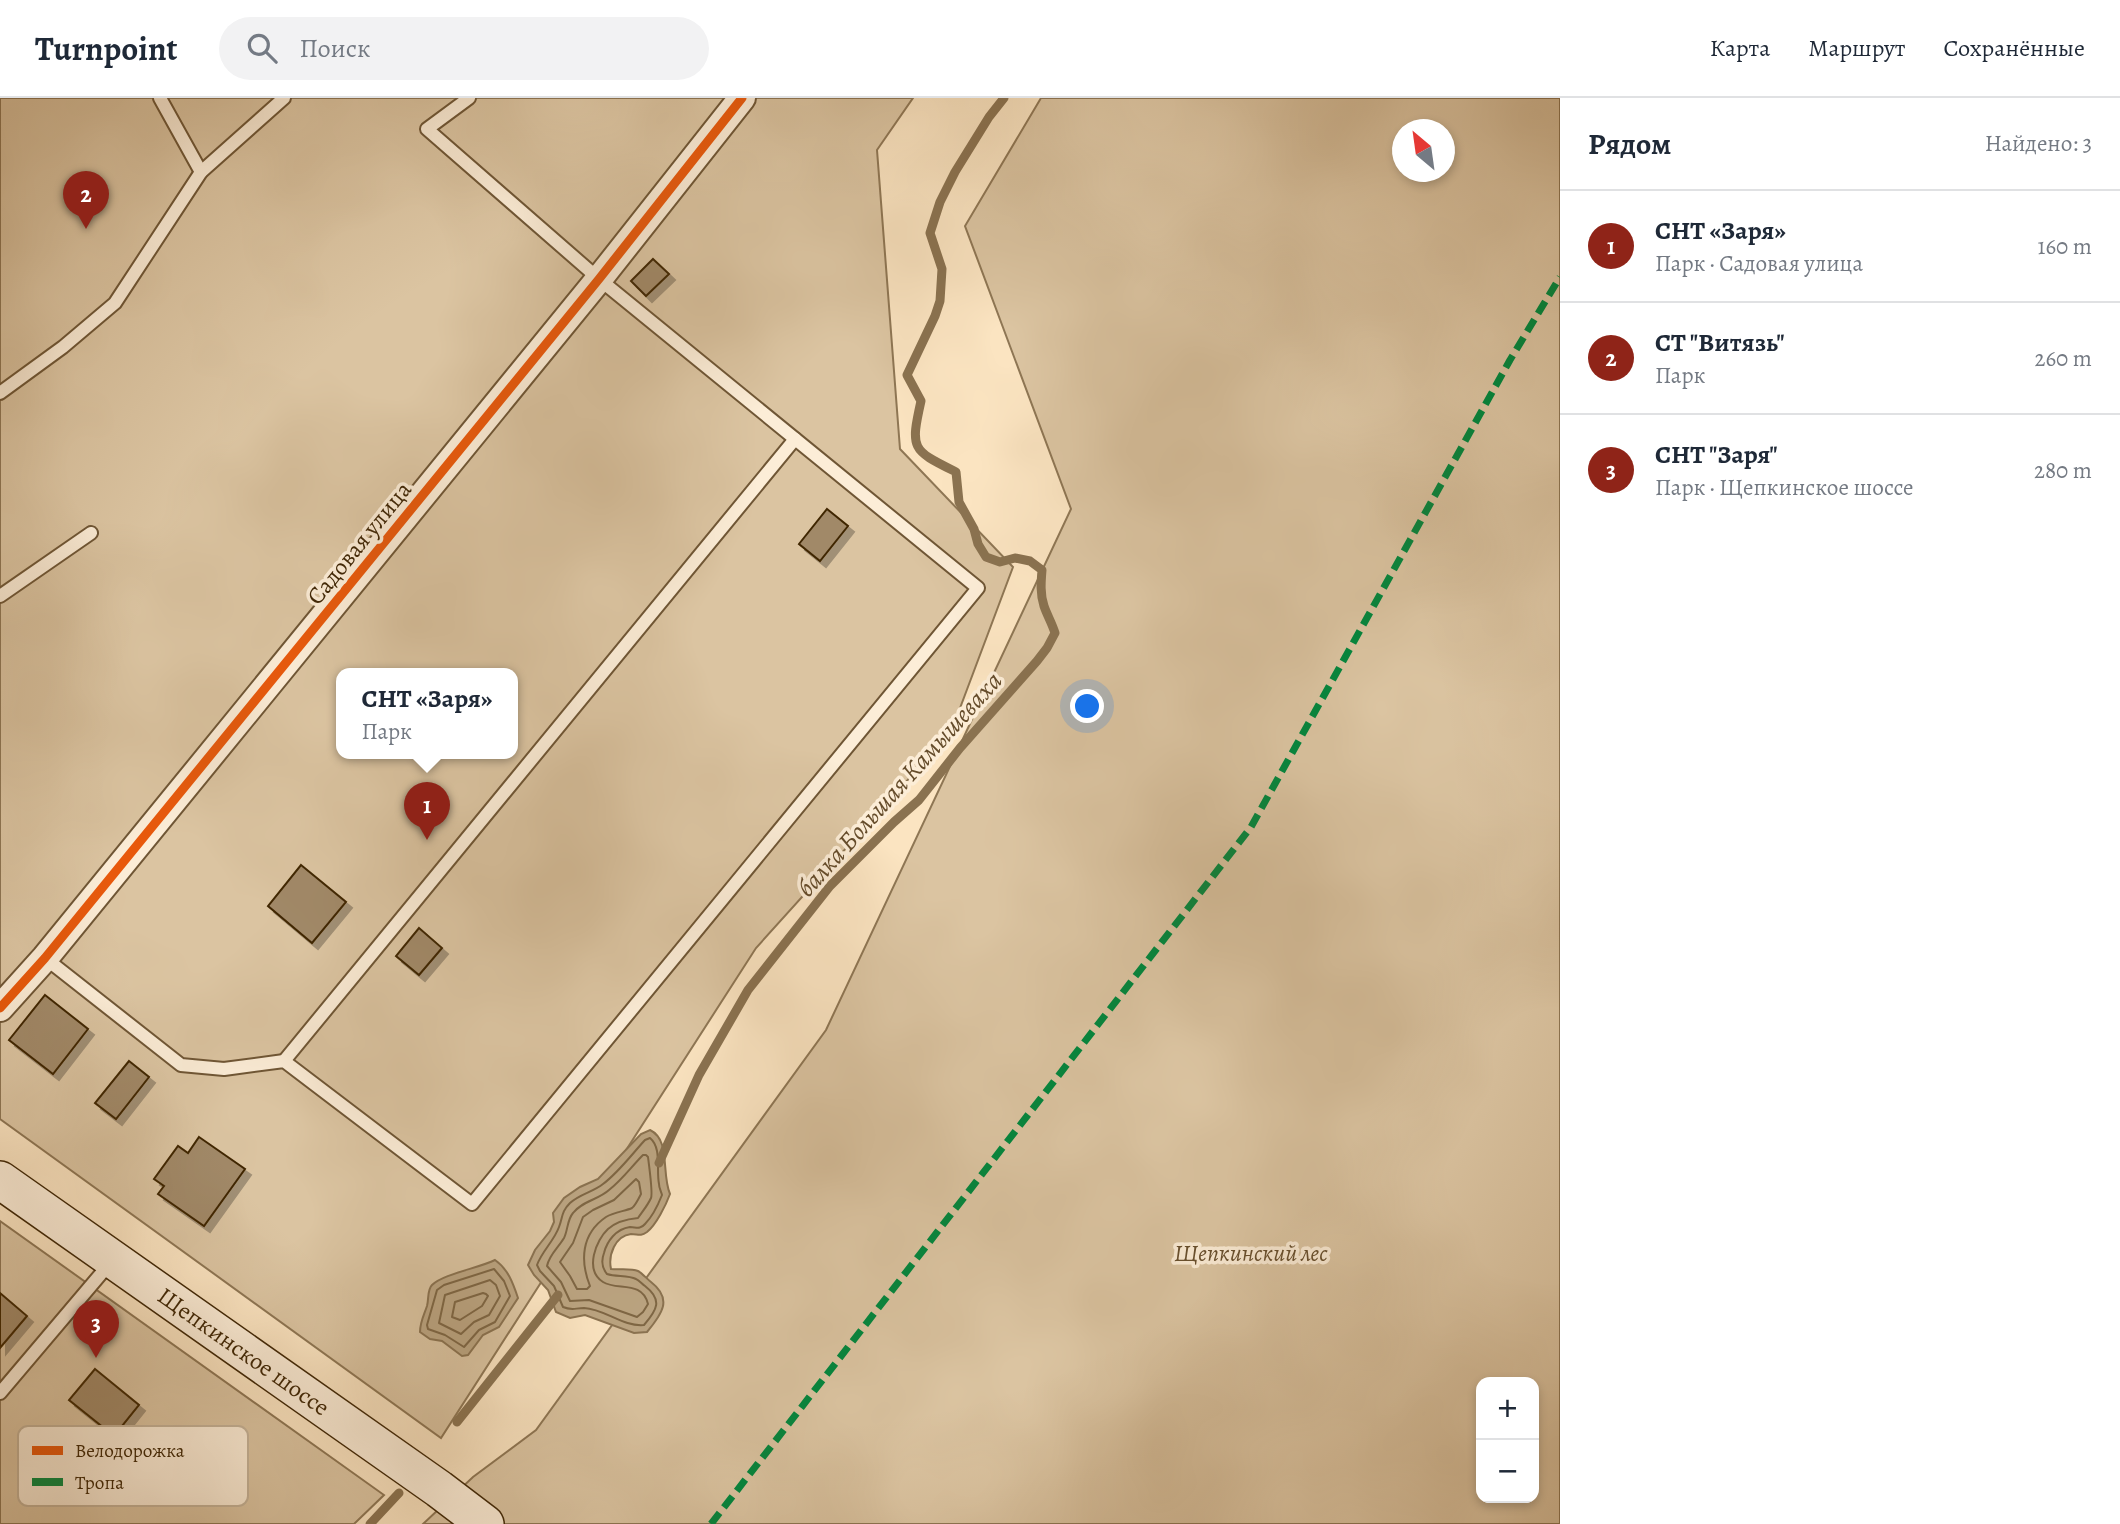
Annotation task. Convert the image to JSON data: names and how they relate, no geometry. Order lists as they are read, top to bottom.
{
  "streets": {
    "main road": ["Щепкинское шоссе"],
    "street": ["Садовая улица"]
  },
  "water": ["балка Большая Камышеваха"],
  "parks": ["Щепкинский лес"],
  "legend": ["Велодорожка", "Тропа"],
  "north": "top left",
  "page": {
    "header": "Turnpoint",
    "search": "Поиск",
    "nav": ["Карта", "Маршрут", "Сохранённые"],
    "heading": ["Рядом", "Найдено: 3"],
    "pins": ["2", "1", "3"],
    "list": [
      {
        "mark": "1",
        "name": "СНТ «Заря»",
        "note": "Парк · Садовая улица",
        "value": "160 m"
      },
      {
        "mark": "2",
        "name": "СТ \"Витязь\"",
        "note": "Парк",
        "value": "260 m"
      },
      {
        "mark": "3",
        "name": "СНТ \"Заря\"",
        "note": "Парк · Щепкинское шоссе",
        "value": "280 m"
      }
    ],
    "popup": ["СНТ «Заря»", "Парк"],
    "map_buttons": ["+", "−"]
  }
}
